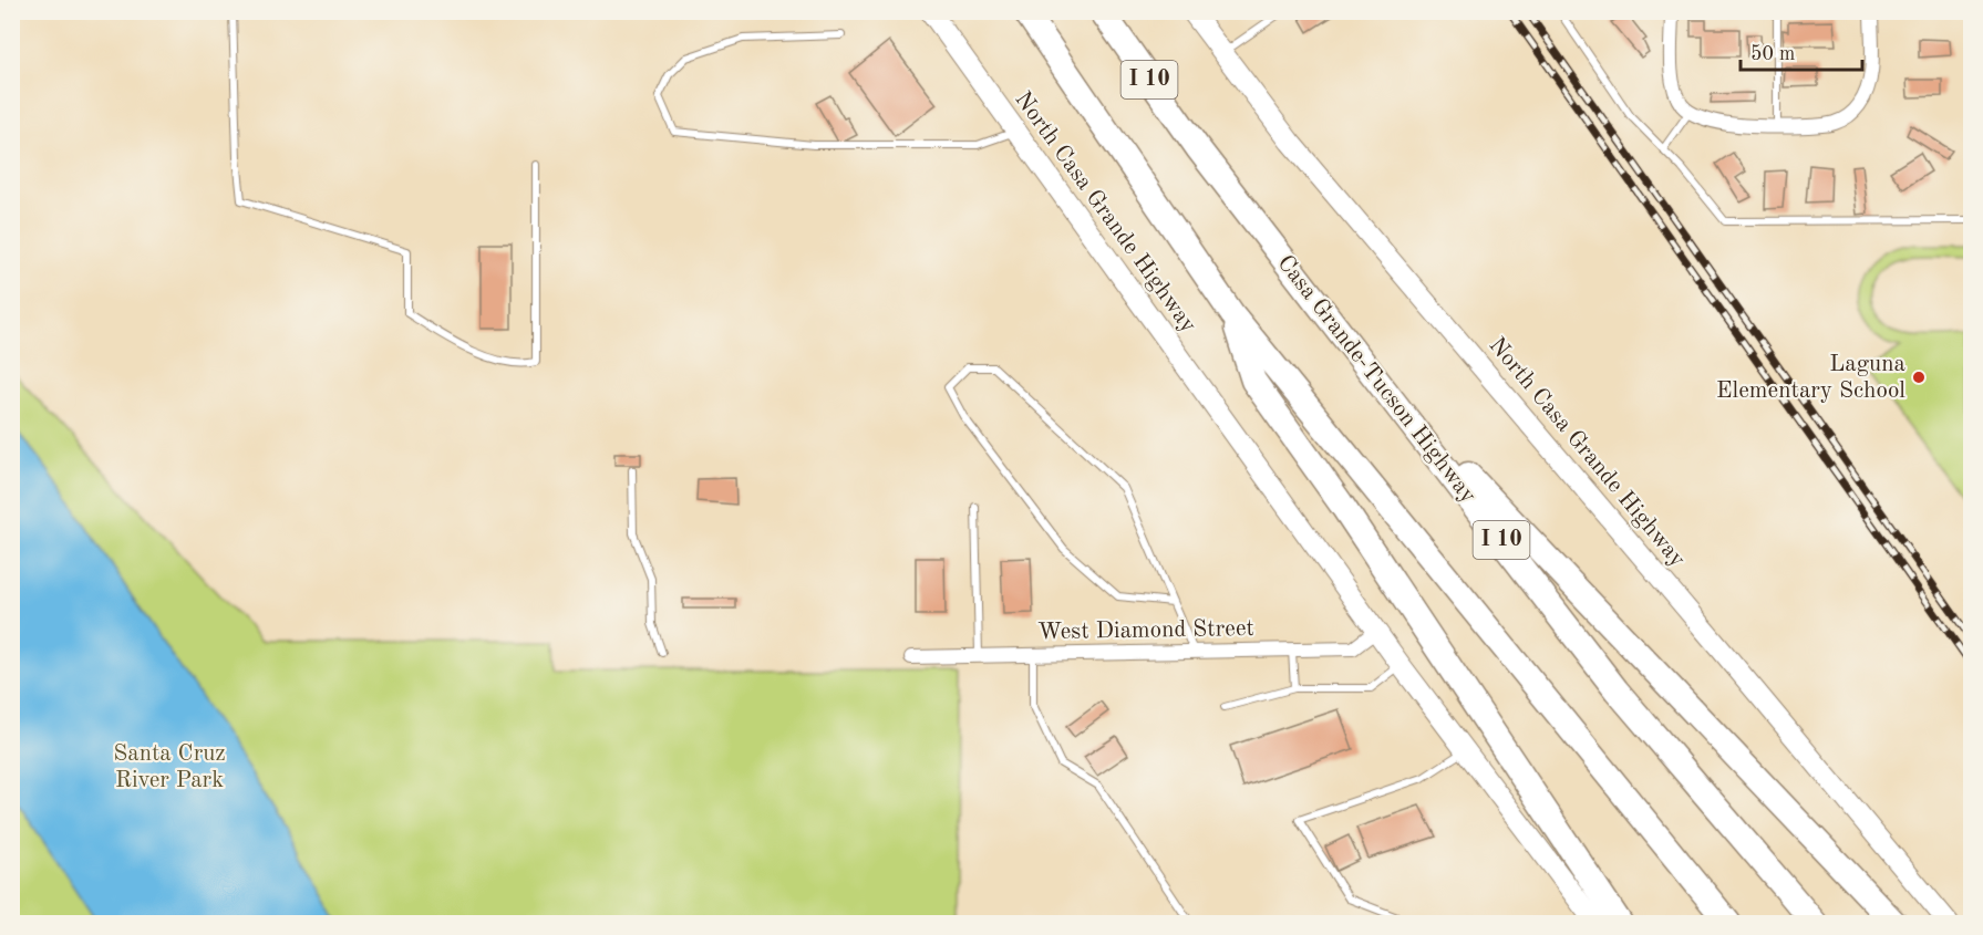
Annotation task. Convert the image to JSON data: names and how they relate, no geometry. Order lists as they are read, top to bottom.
{
  "streets": {
    "highway": ["I 10", "Casa Grande-Tucson Highway"],
    "main road": ["North Casa Grande Highway"],
    "street": ["West Diamond Street"]
  },
  "crossings": [
    ["North Casa Grande Highway", "West Diamond Street"]
  ],
  "parks": ["Santa Cruz River Park"],
  "places": ["Laguna Elementary School"],
  "scale_bar": "50 m"
}
